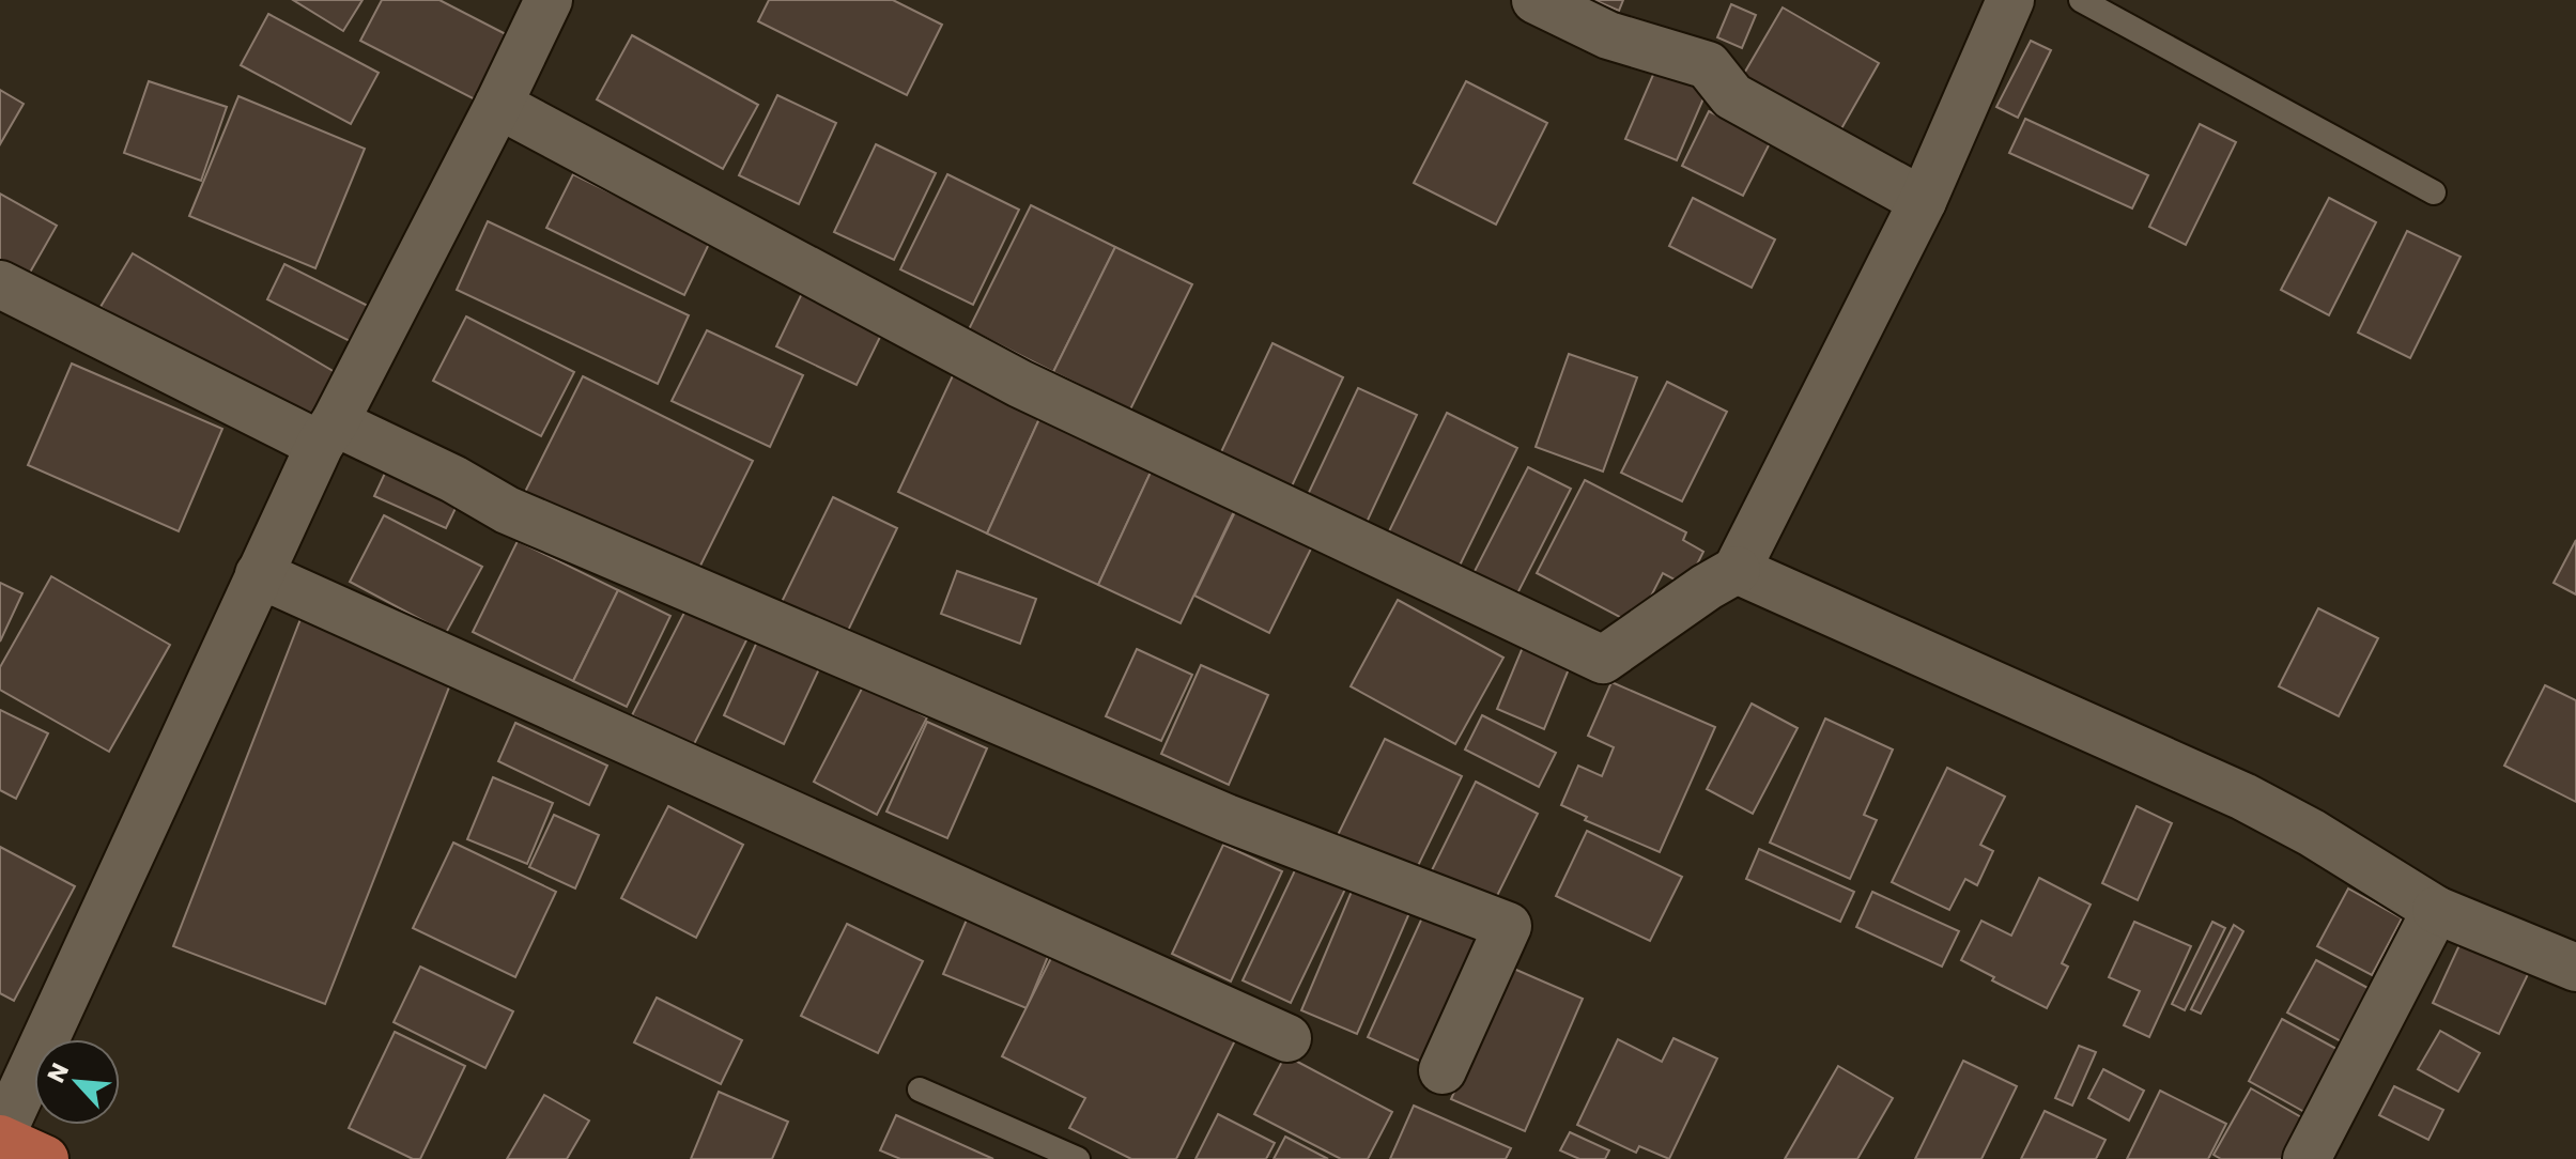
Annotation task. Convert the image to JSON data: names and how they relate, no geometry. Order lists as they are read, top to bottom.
{
  "north": "top left"
}
